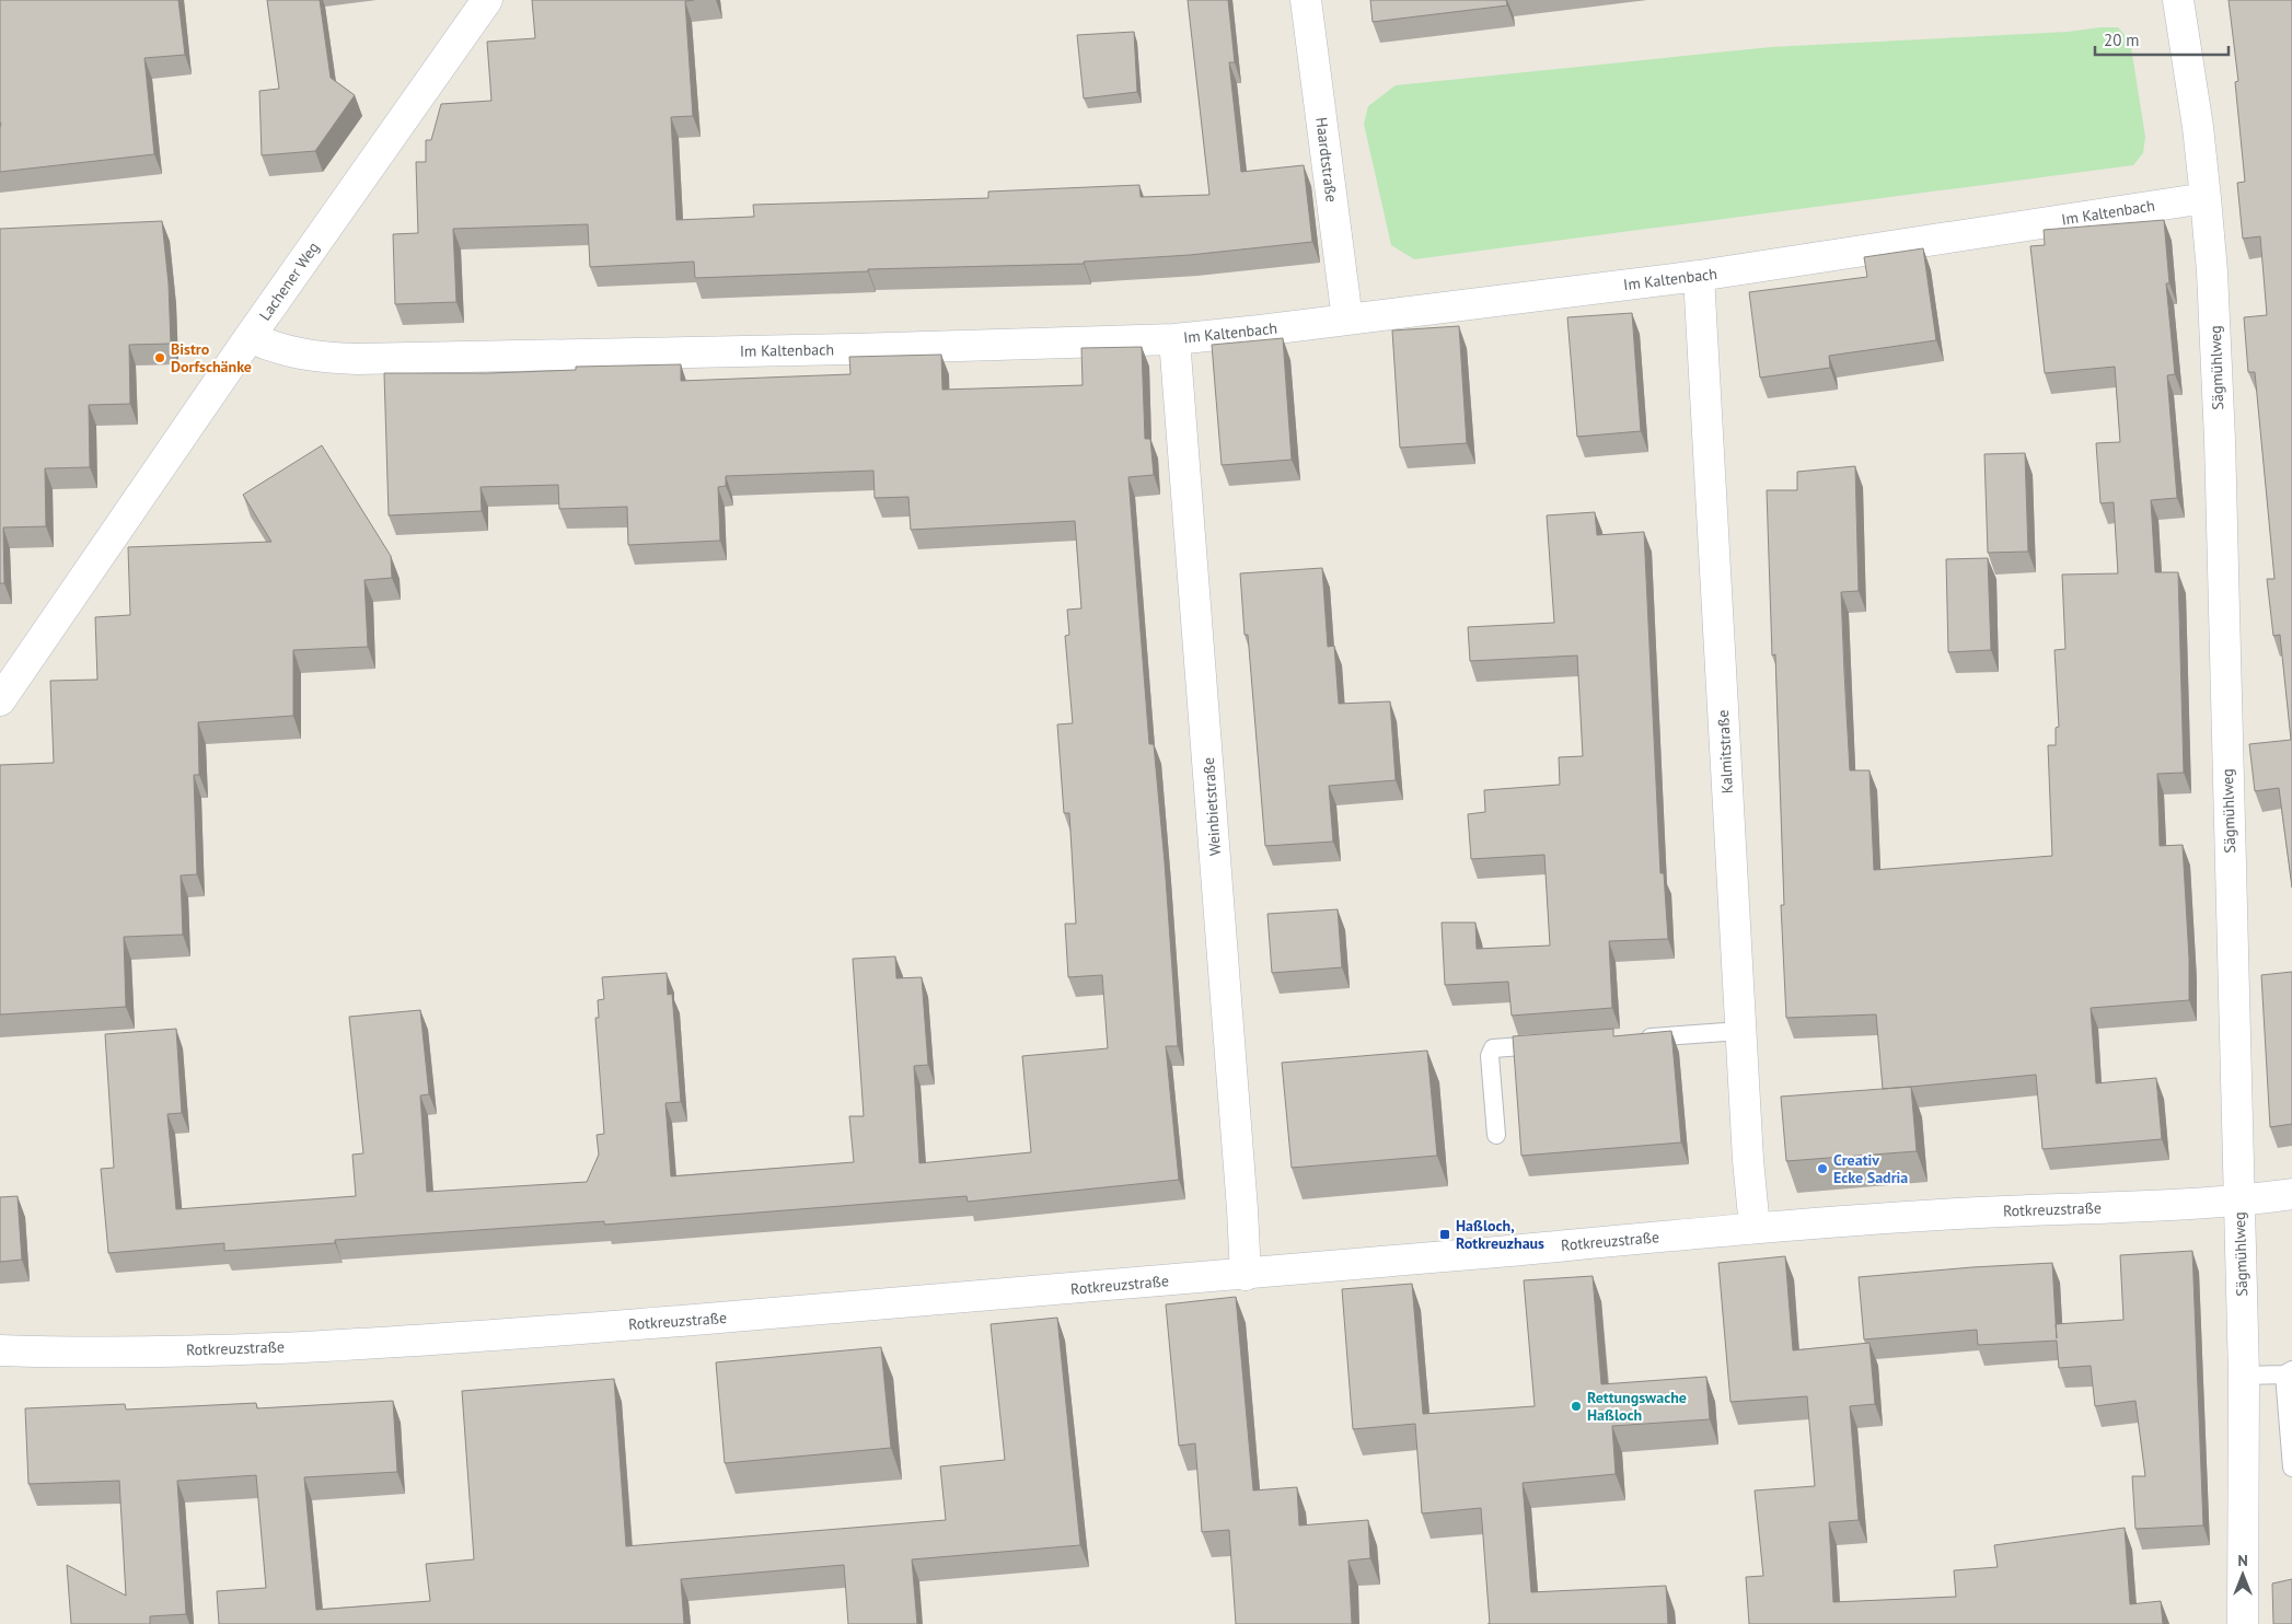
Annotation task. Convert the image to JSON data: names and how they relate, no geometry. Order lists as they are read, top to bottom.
{
  "streets": {
    "street": [
      "Haardtstraße",
      "Im Kaltenbach",
      "Lachener Weg",
      "Sägmühlweg",
      "Kalmitstraße",
      "Weinbietstraße",
      "Rotkreuzstraße"
    ]
  },
  "crossings": [
    ["Haardtstraße", "Im Kaltenbach"],
    ["Im Kaltenbach", "Lachener Weg"],
    ["Im Kaltenbach", "Sägmühlweg"],
    ["Im Kaltenbach", "Kalmitstraße"],
    ["Im Kaltenbach", "Weinbietstraße"],
    ["Sägmühlweg", "Rotkreuzstraße"],
    ["Kalmitstraße", "Rotkreuzstraße"],
    ["Weinbietstraße", "Rotkreuzstraße"]
  ],
  "places": {
    "other": ["Bistro Dorfschänke", "Creativ Ecke Sadria", "Rettungswache Haßloch"],
    "transit": ["Haßloch, Rotkreuzhaus"]
  },
  "scale_bar": "20 m",
  "north": "top"
}
